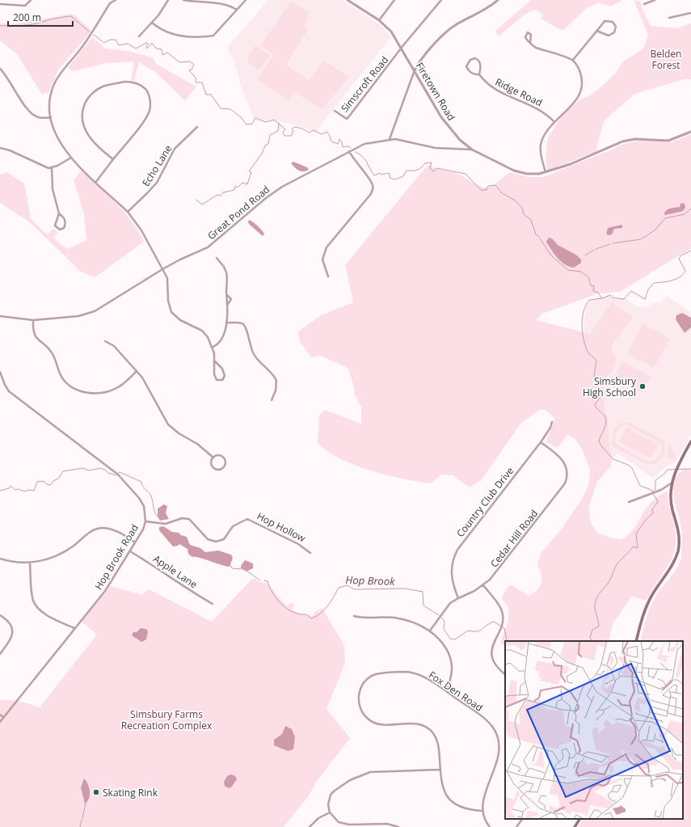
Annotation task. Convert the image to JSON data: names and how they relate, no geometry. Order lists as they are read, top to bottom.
{
  "streets": {
    "street": [
      "Simscroft Road",
      "Firetown Road",
      "Ridge Road",
      "Echo Lane",
      "Great Pond Road",
      "Country Club Drive",
      "Hop Hollow",
      "Cedar Hill Road",
      "Hop Brook Road",
      "Apple Lane",
      "Fox Den Road"
    ]
  },
  "crossings": [
    ["Simscroft Road", "Firetown Road"],
    ["Firetown Road", "Great Pond Road"],
    ["Country Club Drive", "Cedar Hill Road"],
    ["Hop Hollow", "Hop Brook Road"],
    ["Hop Brook Road", "Apple Lane"]
  ],
  "water": ["Hop Brook"],
  "parks": ["Belden Forest", "Simsbury Farms Recreation Complex"],
  "places": ["Simsbury High School", "Skating Rink"],
  "scale_bar": "200 m"
}
